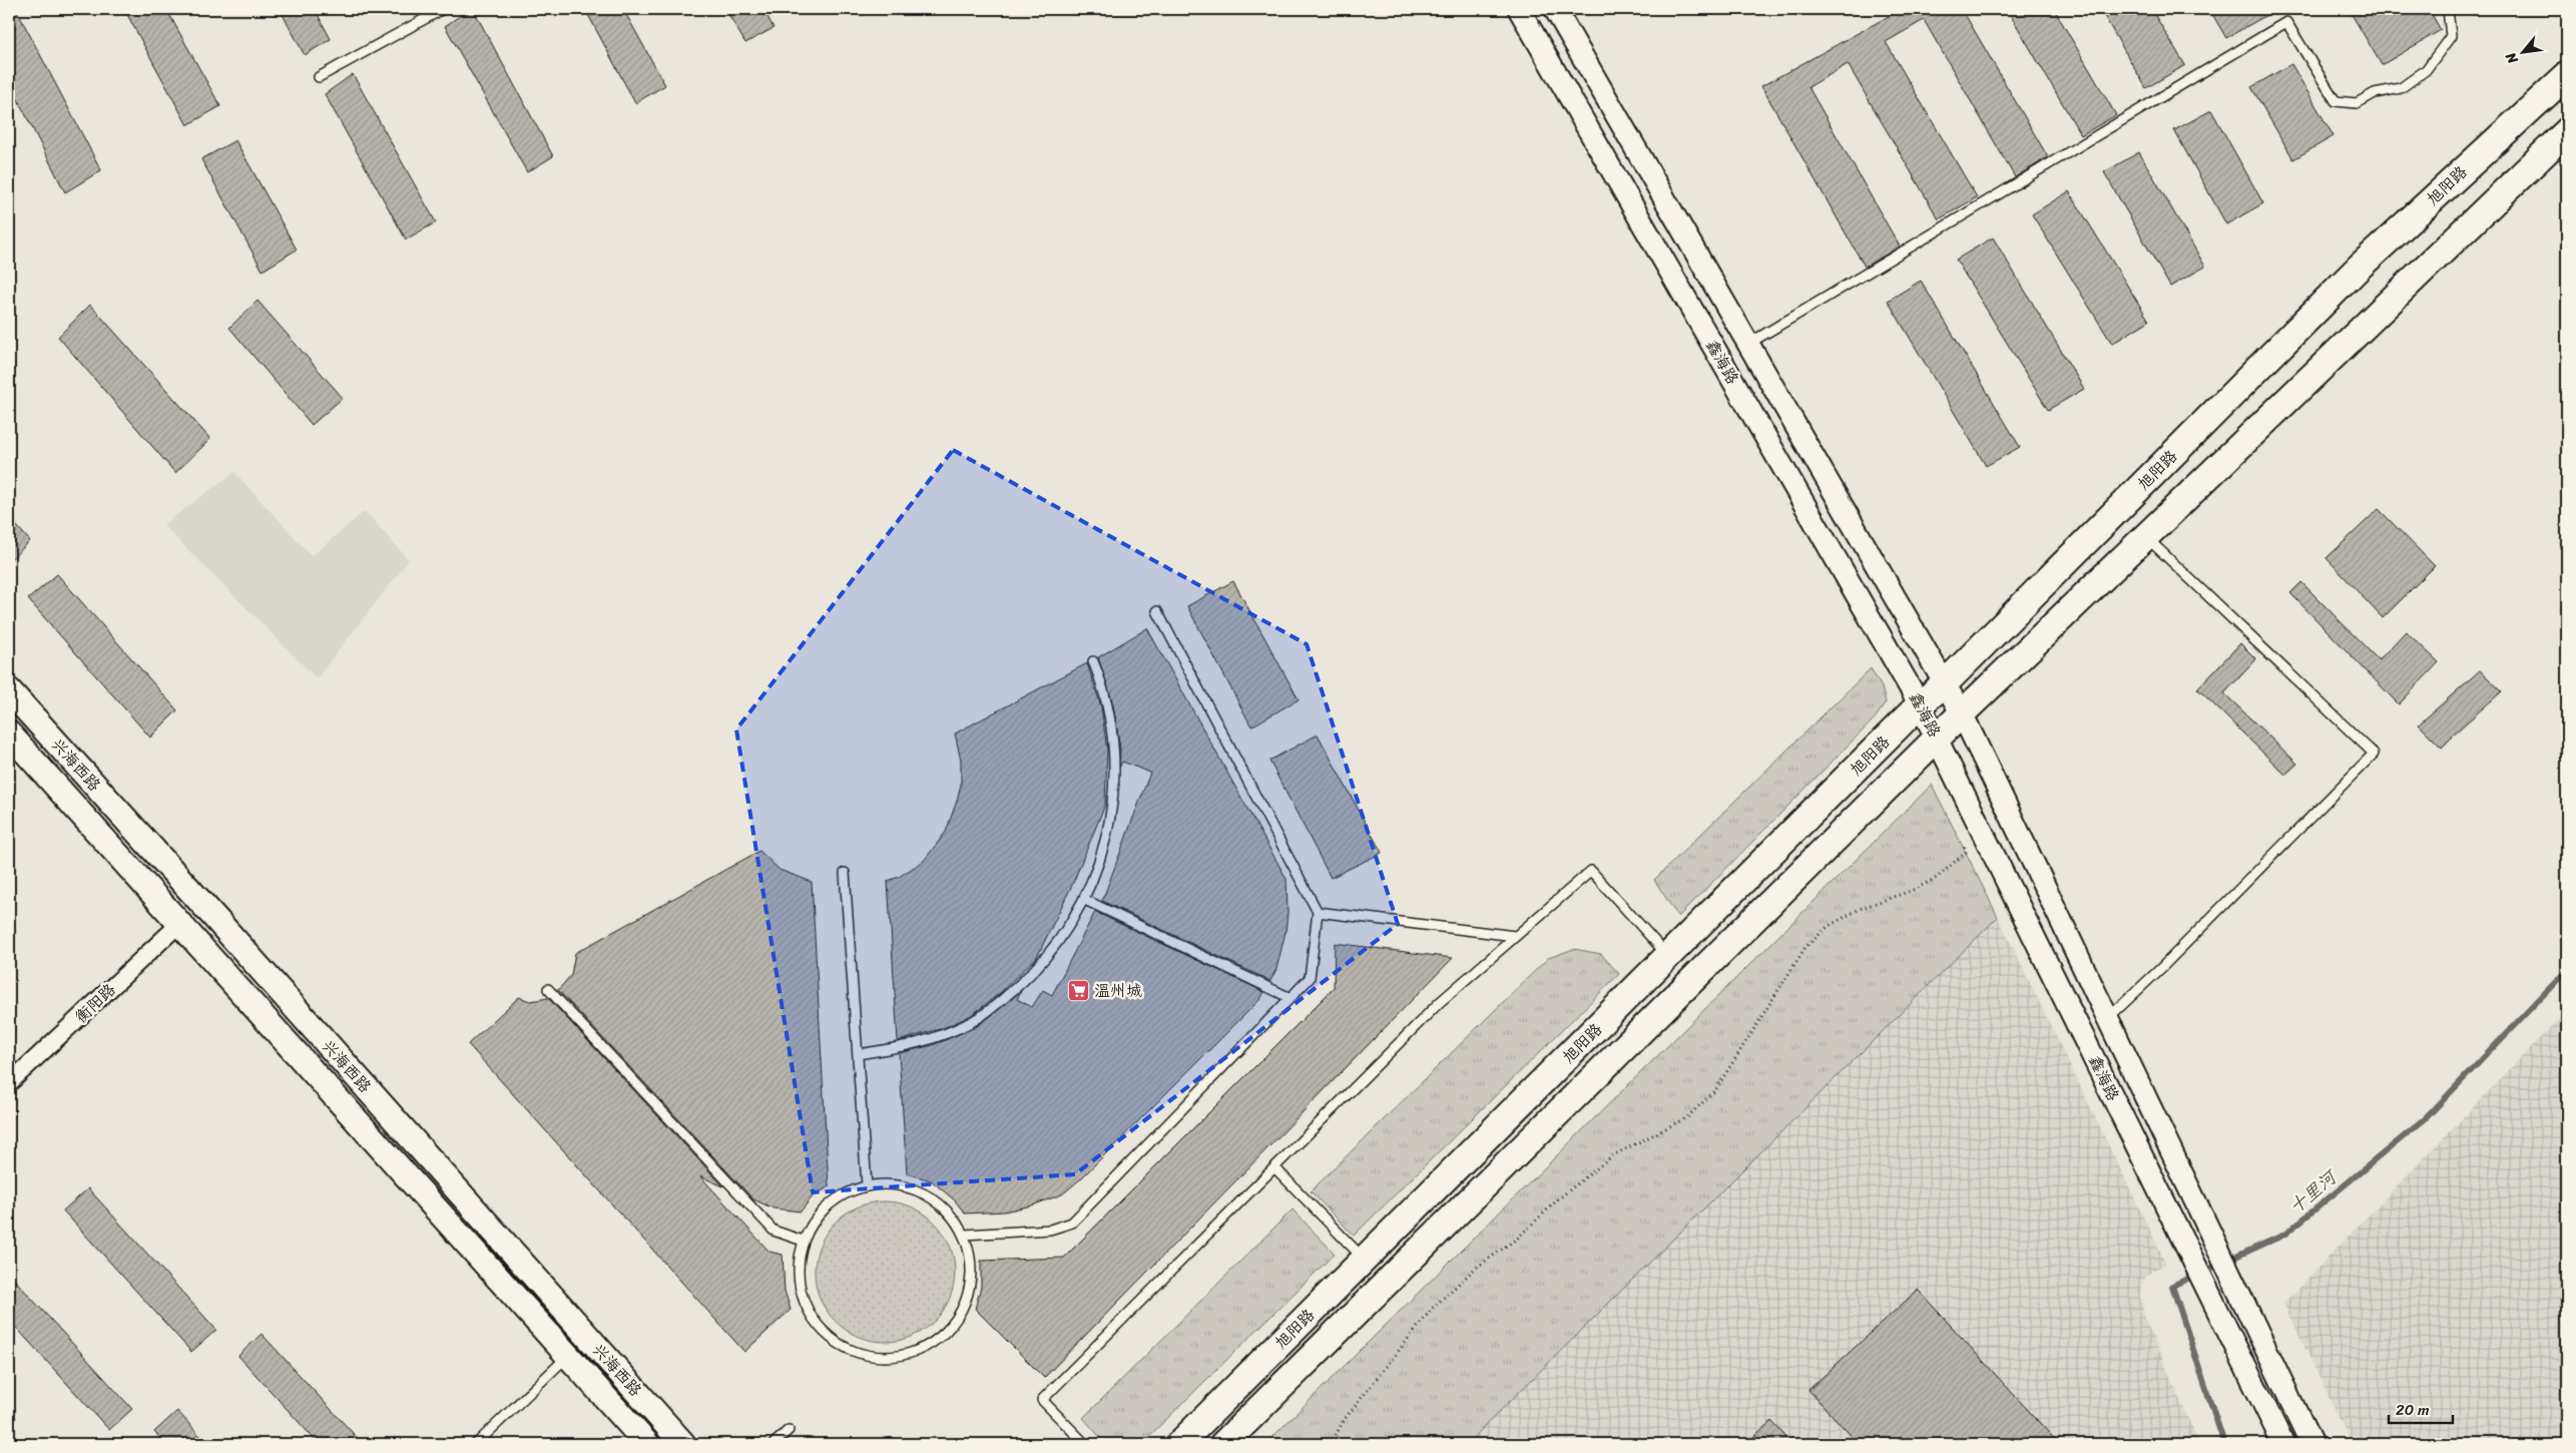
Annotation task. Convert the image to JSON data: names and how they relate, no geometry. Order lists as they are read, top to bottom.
{
  "streets": {
    "main road": ["旭阳路", "兴海西路"],
    "street": ["鑫海路", "衡阳路"]
  },
  "crossings": [
    ["旭阳路", "鑫海路"],
    ["兴海西路", "衡阳路"]
  ],
  "water": ["十里河"],
  "places": {
    "supermarket": ["温州城"]
  },
  "scale_bar": "20 m",
  "north": "bottom left"
}
